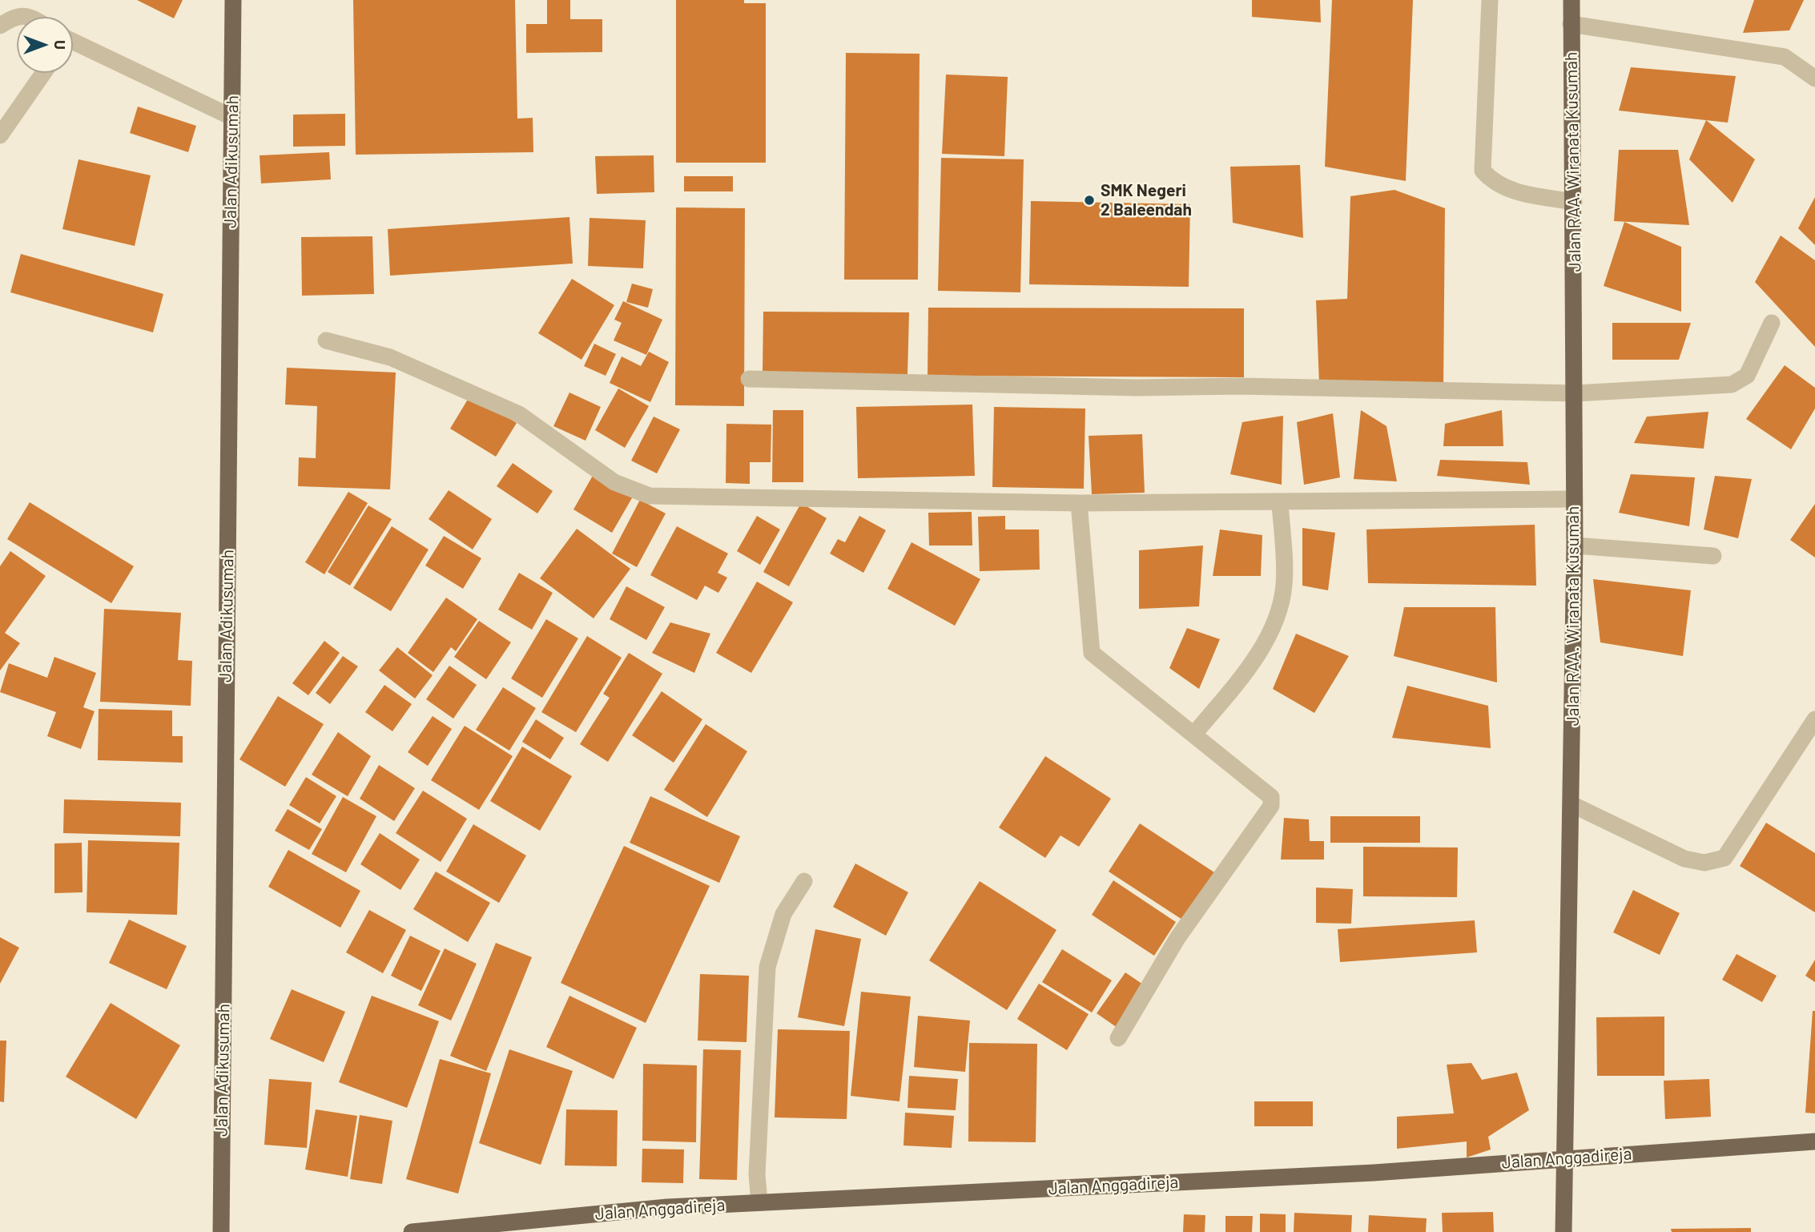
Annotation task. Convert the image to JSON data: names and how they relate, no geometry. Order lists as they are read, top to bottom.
{
  "streets": {
    "main road": ["Jalan Adikusumah", "Jalan RAA. Wiranata Kusumah", "Jalan Anggadireja"]
  },
  "crossings": [
    ["Jalan RAA. Wiranata Kusumah", "Jalan Anggadireja"]
  ],
  "places": ["SMK Negeri 2 Baleendah"],
  "north": "right"
}
